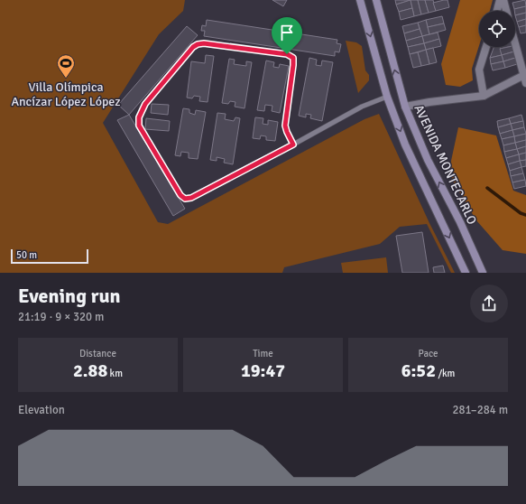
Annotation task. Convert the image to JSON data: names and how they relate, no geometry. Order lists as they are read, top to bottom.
{
  "streets": {
    "main road": ["AVENIDA MONTECARLO"]
  },
  "places": {
    "sports": ["Villa Olímpica Ancízar López López"]
  },
  "scale_bar": "50 m",
  "page": {
    "scale": "50 m",
    "heading": ["Evening run", "21:19 · 9 × 320 m"],
    "stats": [
      ["Distance", "2.88 km"],
      ["Time", "19:47"],
      ["Pace", "6:52 /km"]
    ],
    "chart": ["Elevation", "281–284 m"]
  }
}
